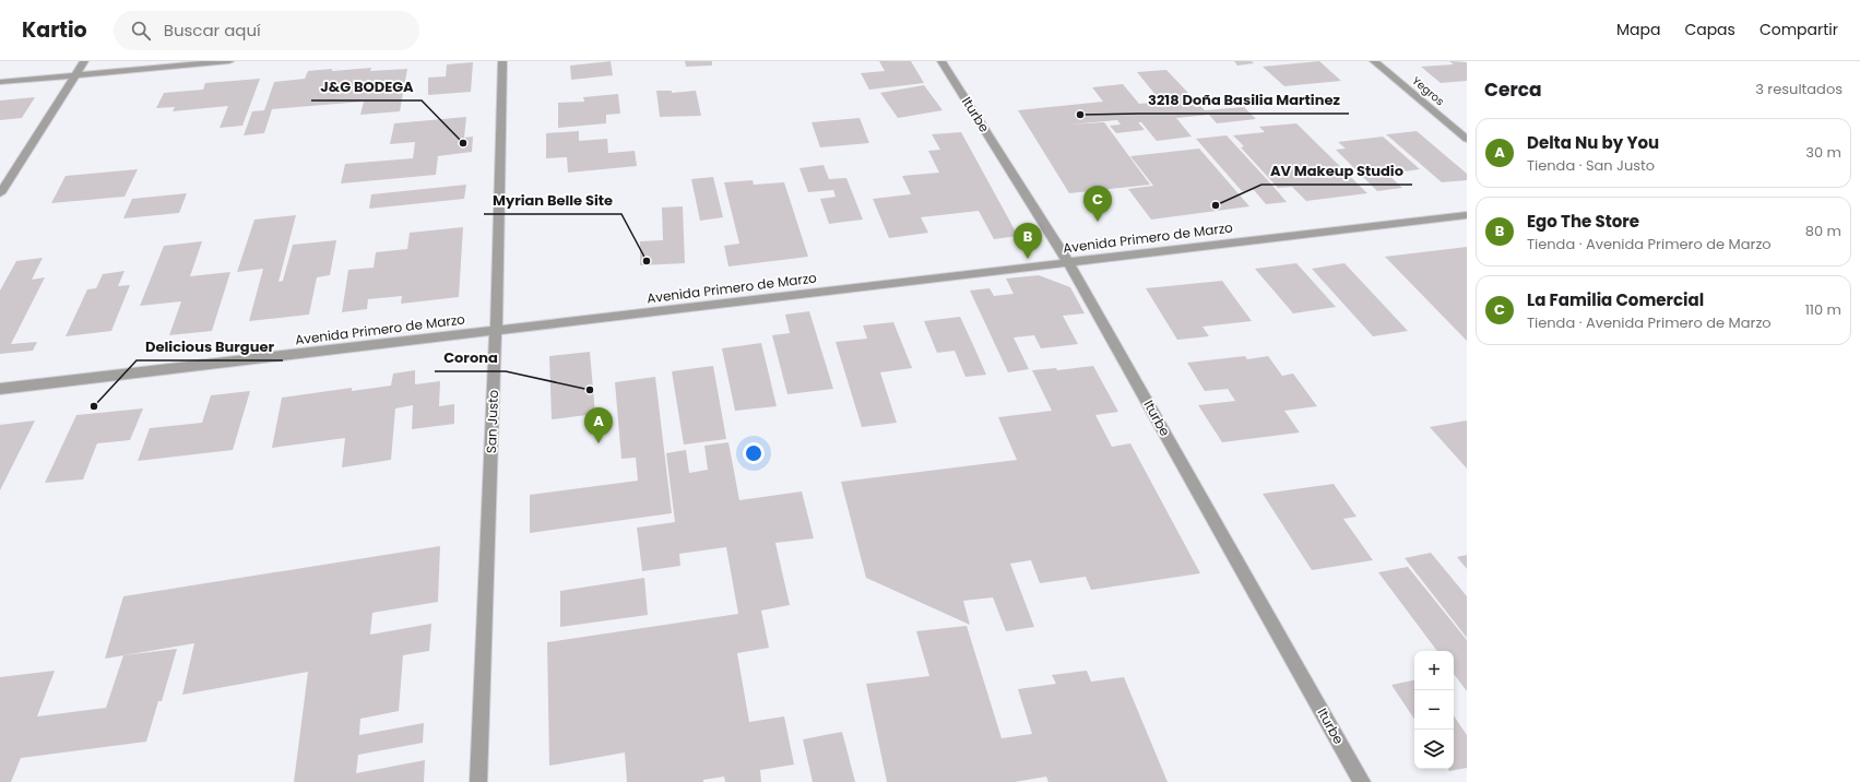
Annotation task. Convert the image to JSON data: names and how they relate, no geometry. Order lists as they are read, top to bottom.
{
  "streets": {
    "street": [
      "Yegros",
      "Iturbe",
      "Avenida Primero de Marzo",
      "San Justo"
    ]
  },
  "crossings": [
    ["Iturbe", "Avenida Primero de Marzo"],
    ["Avenida Primero de Marzo", "San Justo"]
  ],
  "places": [
    "3218 Doña Basilia Martinez",
    "J&G BODEGA",
    "AV Makeup Studio",
    "Myrian Belle Site",
    "Corona",
    "Delicious Burguer"
  ],
  "page": {
    "header": "Kartio",
    "search": "Buscar aquí",
    "nav": ["Mapa", "Capas", "Compartir"],
    "heading": ["Cerca", "3 resultados"],
    "list": [
      {
        "mark": "A",
        "name": "Delta Nu by You",
        "note": "Tienda · San Justo",
        "value": "30 m"
      },
      {
        "mark": "B",
        "name": "Ego The Store",
        "note": "Tienda · Avenida Primero de Marzo",
        "value": "80 m"
      },
      {
        "mark": "C",
        "name": "La Familia Comercial",
        "note": "Tienda · Avenida Primero de Marzo",
        "value": "110 m"
      }
    ],
    "pins": ["C", "B", "A"],
    "map_buttons": ["+", "−"]
  }
}
